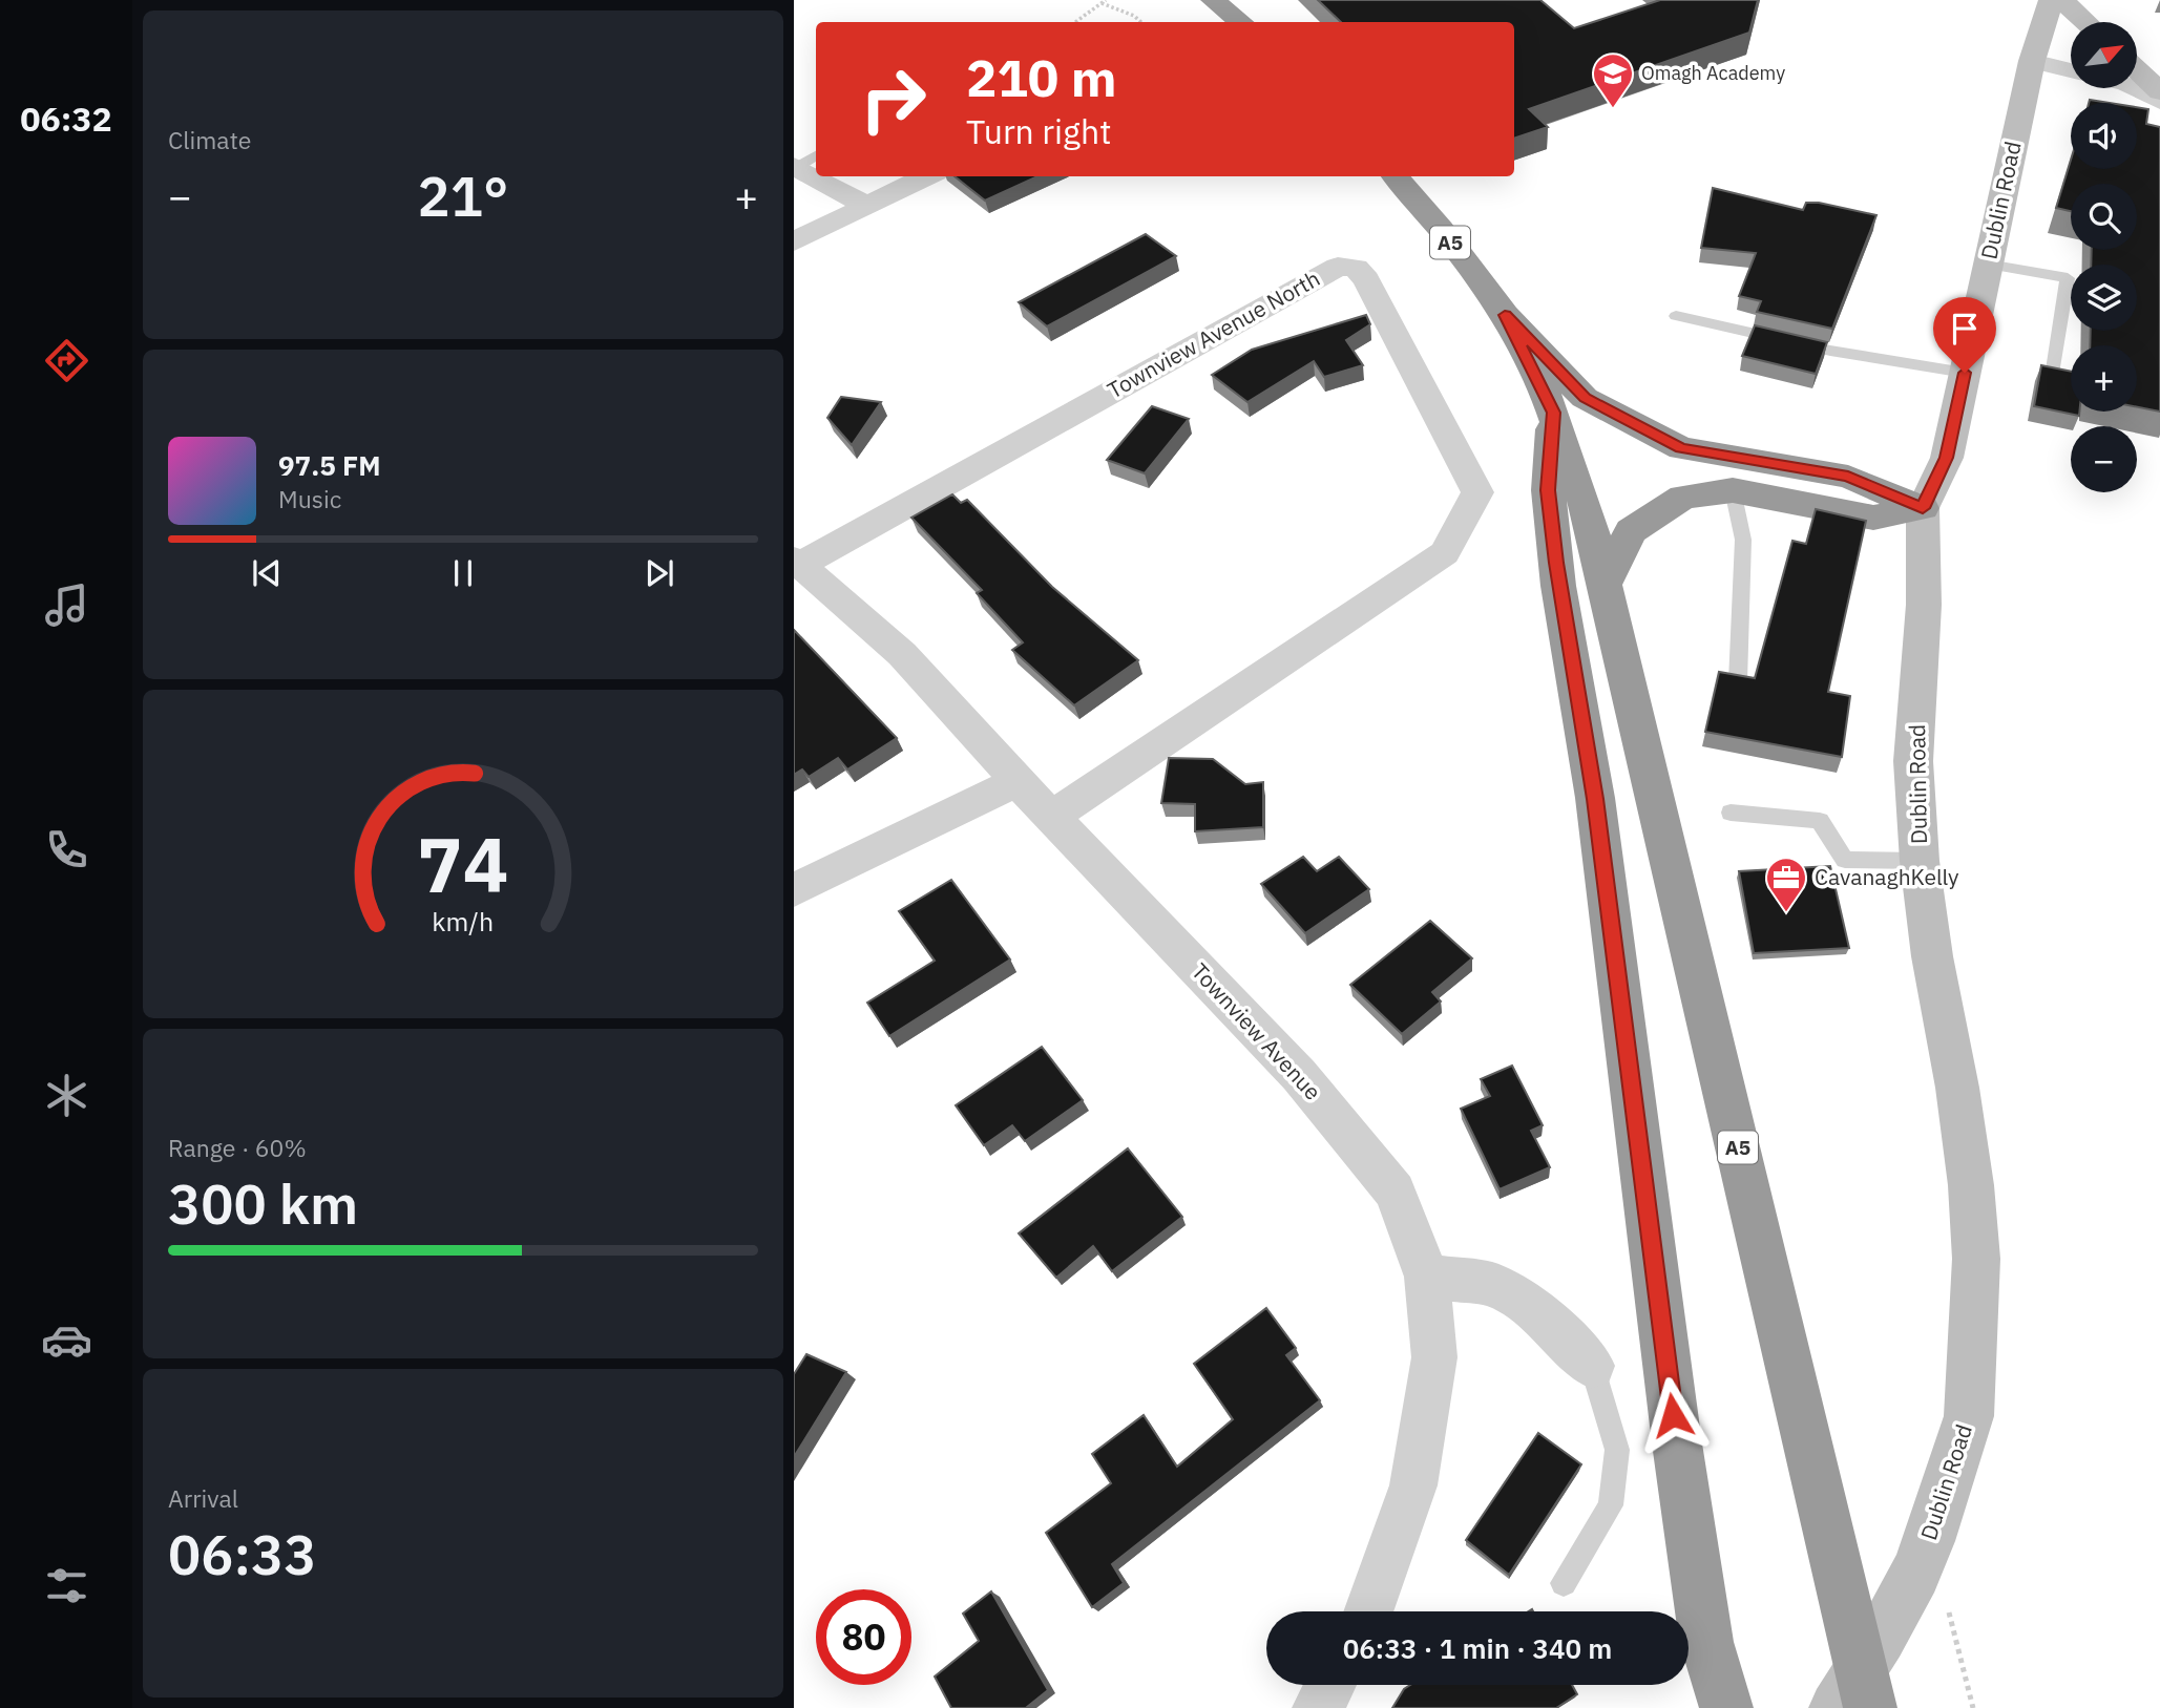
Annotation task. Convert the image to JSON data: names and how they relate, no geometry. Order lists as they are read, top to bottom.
{
  "streets": {
    "highway": ["A5"],
    "main road": ["Dublin Road"],
    "street": ["Townview Avenue North", "Townview Avenue"]
  },
  "crossings": [
    ["Townview Avenue North", "Townview Avenue"]
  ],
  "places": {
    "school or university": ["Omagh Academy"],
    "office": ["CavanaghKelly"]
  },
  "north": "top right",
  "page": {
    "tabs": "06:32",
    "tile": [
      "Climate",
      ["Range · 60%", "300 km"],
      ["Arrival", "06:33"]
    ],
    "map_buttons": ["+", "−"],
    "turn": ["210 m", "Turn right"],
    "heat": ["−", "21°", "+"],
    "song": ["97.5 FM", "Music"],
    "limit": "80",
    "trip": "06:33 · 1 min · 340 m",
    "gauge": ["74", "km/h"]
  }
}
